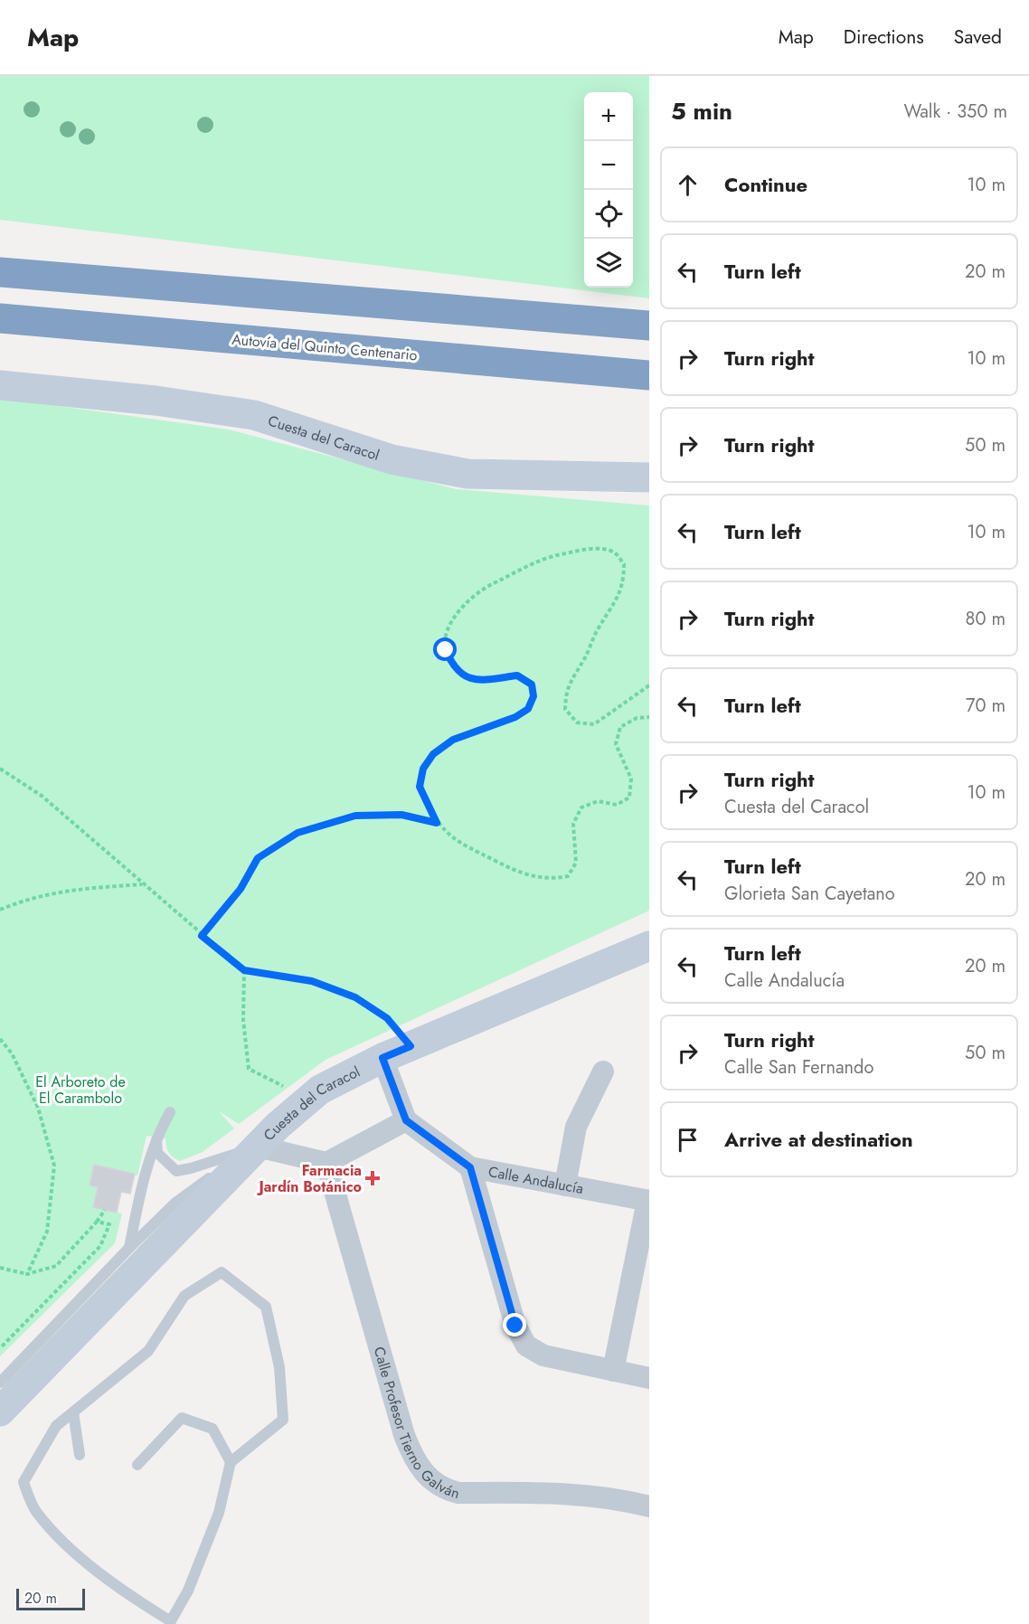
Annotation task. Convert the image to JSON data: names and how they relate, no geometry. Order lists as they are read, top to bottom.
{
  "streets": {
    "highway": ["Autovía del Quinto Centenario"],
    "main road": ["Cuesta del Caracol"],
    "street": ["Calle Andalucía", "Calle Profesor Tierno Galván"]
  },
  "parks": ["El Arboreto de El Carambolo"],
  "places": {
    "health": ["Farmacia Jardín Botánico"]
  },
  "scale_bar": "20 m",
  "page": {
    "header": "Map",
    "nav": ["Map", "Directions", "Saved"],
    "heading": ["5 min", "Walk · 350 m"],
    "map_buttons": ["+", "−"],
    "list": [
      ["Continue", "10 m"],
      ["Turn left", "20 m"],
      ["Turn right", "10 m"],
      ["Turn right", "50 m"],
      ["Turn left", "10 m"],
      ["Turn right", "80 m"],
      ["Turn left", "70 m"],
      ["Turn right", "Cuesta del Caracol", "10 m"],
      ["Turn left", "Glorieta San Cayetano", "20 m"],
      ["Turn left", "Calle Andalucía", "20 m"],
      ["Turn right", "Calle San Fernando", "50 m"],
      "Arrive at destination"
    ],
    "scale": "20 m"
  }
}
